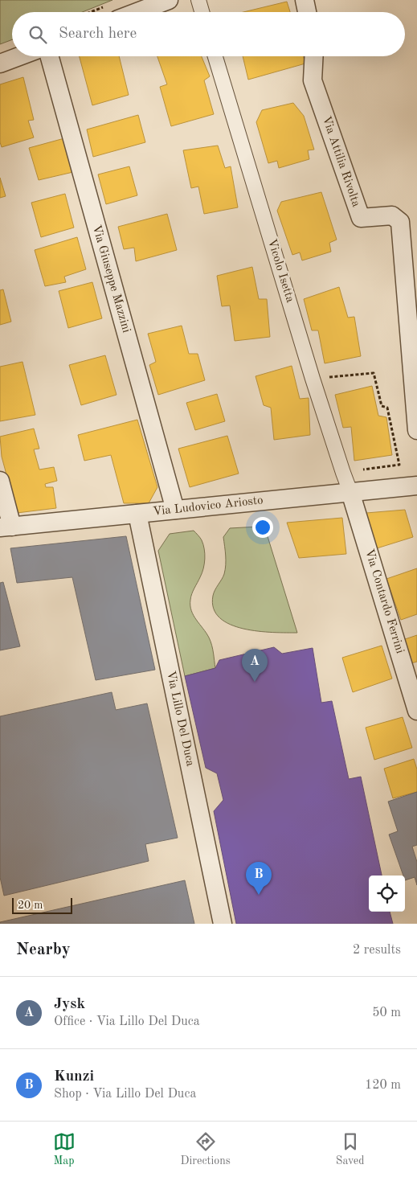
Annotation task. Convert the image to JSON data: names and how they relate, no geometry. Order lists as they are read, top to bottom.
{
  "streets": {
    "street": [
      "Via Attilia Rivolta",
      "Vicolo Isetta",
      "Via Giuseppe Mazzini",
      "Via Ludovico Ariosto",
      "Via Contardo Ferrini",
      "Via Lillo Del Duca"
    ]
  },
  "crossings": [
    ["Vicolo Isetta", "Via Ludovico Ariosto"],
    ["Vicolo Isetta", "Via Contardo Ferrini"],
    ["Via Giuseppe Mazzini", "Via Ludovico Ariosto"],
    ["Via Ludovico Ariosto", "Via Contardo Ferrini"],
    ["Via Ludovico Ariosto", "Via Lillo Del Duca"]
  ],
  "scale_bar": "20 m",
  "page": {
    "search": "Search here",
    "pins": ["A", "B"],
    "scale": "20 m",
    "heading": ["Nearby", "2 results"],
    "list": [
      {
        "mark": "A",
        "name": "Jysk",
        "note": "Office · Via Lillo Del Duca",
        "value": "50 m"
      },
      {
        "mark": "B",
        "name": "Kunzi",
        "note": "Shop · Via Lillo Del Duca",
        "value": "120 m"
      }
    ],
    "nav": ["Map", "Directions", "Saved"]
  }
}
